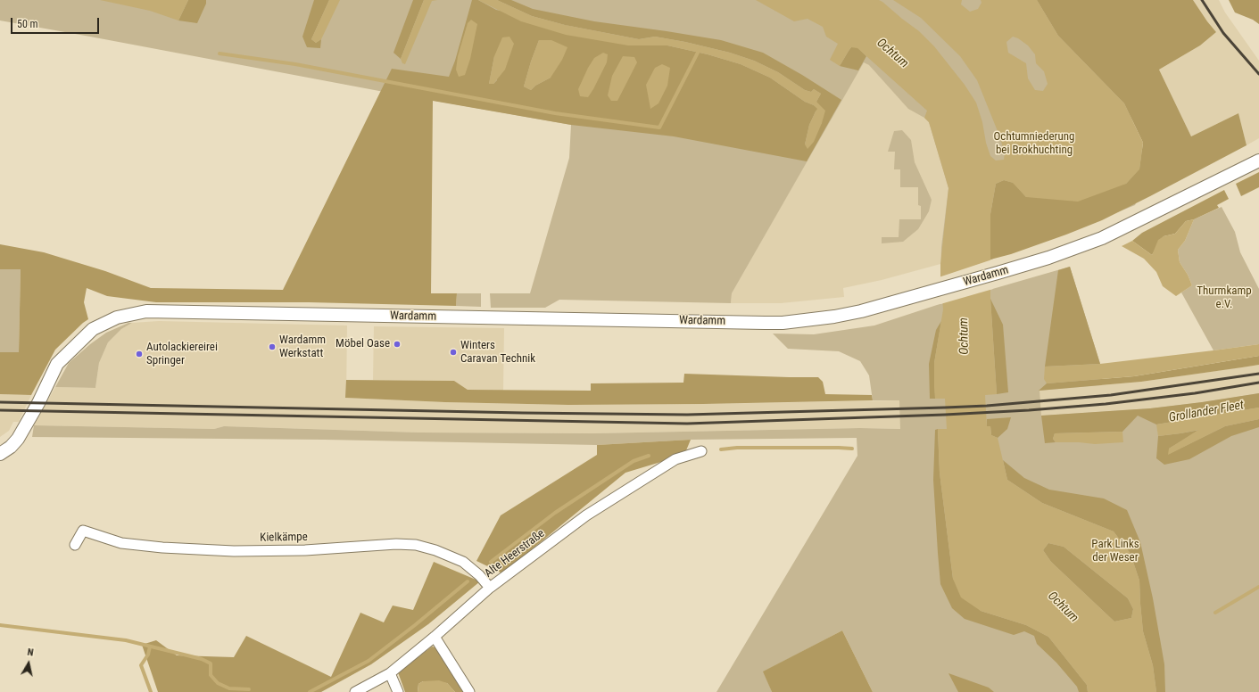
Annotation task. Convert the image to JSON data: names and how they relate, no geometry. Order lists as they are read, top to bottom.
{
  "streets": {
    "street": ["Wardamm", "Kielkämpe", "Alte Heerstraße"]
  },
  "crossings": [
    ["Kielkämpe", "Alte Heerstraße"]
  ],
  "water": ["Ochtum", "Grollander Fleet"],
  "parks": ["Ochtumniederung bei Brokhuchting", "Thurmkamp e.V.", "Park Links der Weser"],
  "places": [
    "Möbel Oase",
    "Wardamm Werkstatt",
    "Winters Caravan Technik",
    "Autolackiereirei Springer"
  ],
  "scale_bar": "50 m",
  "north": "top"
}
